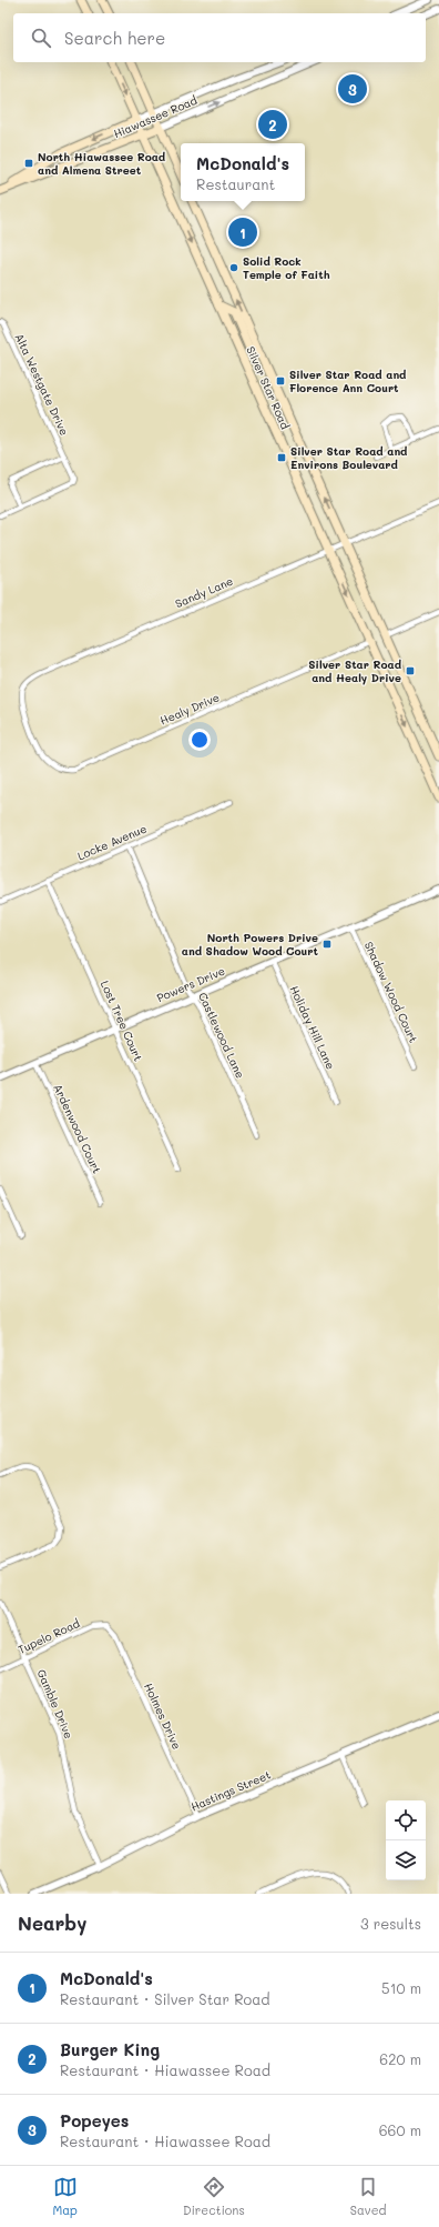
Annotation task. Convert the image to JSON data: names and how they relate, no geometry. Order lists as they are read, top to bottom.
{
  "streets": {
    "main road": ["Hiawassee Road", "Silver Star Road"],
    "street": [
      "Alta Westgate Drive",
      "Sandy Lane",
      "Healy Drive",
      "Locke Avenue",
      "Powers Drive",
      "Shadow Wood Court",
      "Lost Tree Court",
      "Holiday Hill Lane",
      "Castlewood Lane",
      "Ardenwood Court",
      "Tupelo Road",
      "Gamble Drive",
      "Holmes Drive",
      "Hastings Street"
    ]
  },
  "crossings": [
    ["Hiawassee Road", "Silver Star Road"],
    ["Silver Star Road", "Sandy Lane"],
    ["Silver Star Road", "Healy Drive"],
    ["Sandy Lane", "Healy Drive"],
    ["Locke Avenue", "Lost Tree Court"],
    ["Locke Avenue", "Castlewood Lane"],
    ["Powers Drive", "Shadow Wood Court"],
    ["Powers Drive", "Lost Tree Court"],
    ["Powers Drive", "Holiday Hill Lane"],
    ["Powers Drive", "Castlewood Lane"],
    ["Powers Drive", "Ardenwood Court"],
    ["Tupelo Road", "Gamble Drive"],
    ["Tupelo Road", "Holmes Drive"],
    ["Gamble Drive", "Hastings Street"],
    ["Holmes Drive", "Hastings Street"]
  ],
  "places": {
    "transit": [
      "North Hiawassee Road and Almena Street",
      "Silver Star Road and Florence Ann Court",
      "Silver Star Road and Environs Boulevard",
      "Silver Star Road and Healy Drive",
      "North Powers Drive and Shadow Wood Court"
    ],
    "other": ["Solid Rock Temple of Faith"]
  },
  "page": {
    "search": "Search here",
    "pins": ["3", "2", "1"],
    "popup": ["McDonald's", "Restaurant"],
    "heading": ["Nearby", "3 results"],
    "list": [
      {
        "mark": "1",
        "name": "McDonald's",
        "note": "Restaurant · Silver Star Road",
        "value": "510 m"
      },
      {
        "mark": "2",
        "name": "Burger King",
        "note": "Restaurant · Hiawassee Road",
        "value": "620 m"
      },
      {
        "mark": "3",
        "name": "Popeyes",
        "note": "Restaurant · Hiawassee Road",
        "value": "660 m"
      }
    ],
    "nav": ["Map", "Directions", "Saved"]
  }
}
